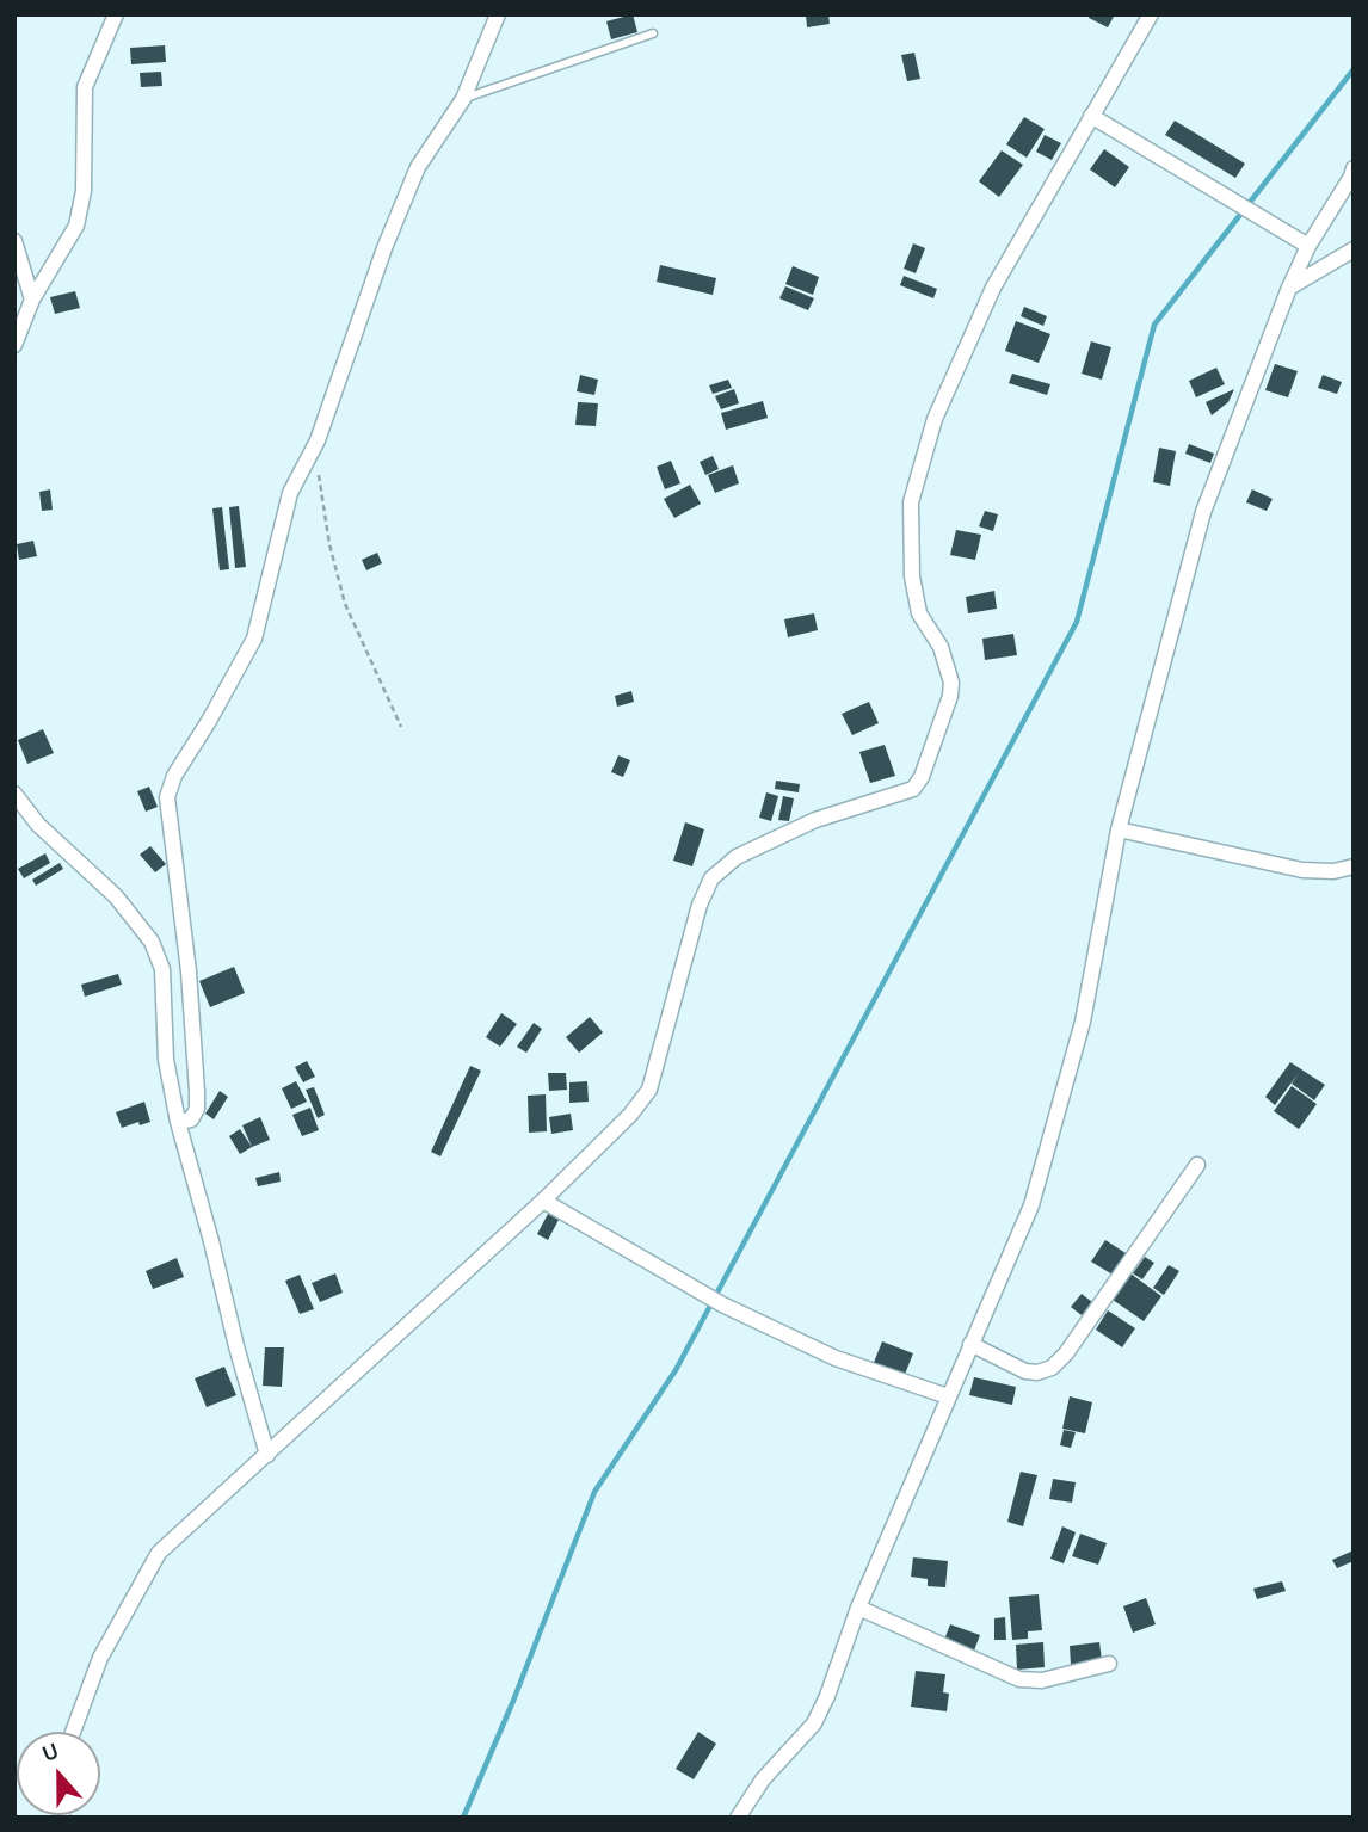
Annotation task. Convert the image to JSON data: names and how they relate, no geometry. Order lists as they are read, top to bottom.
{
  "north": "top"
}
